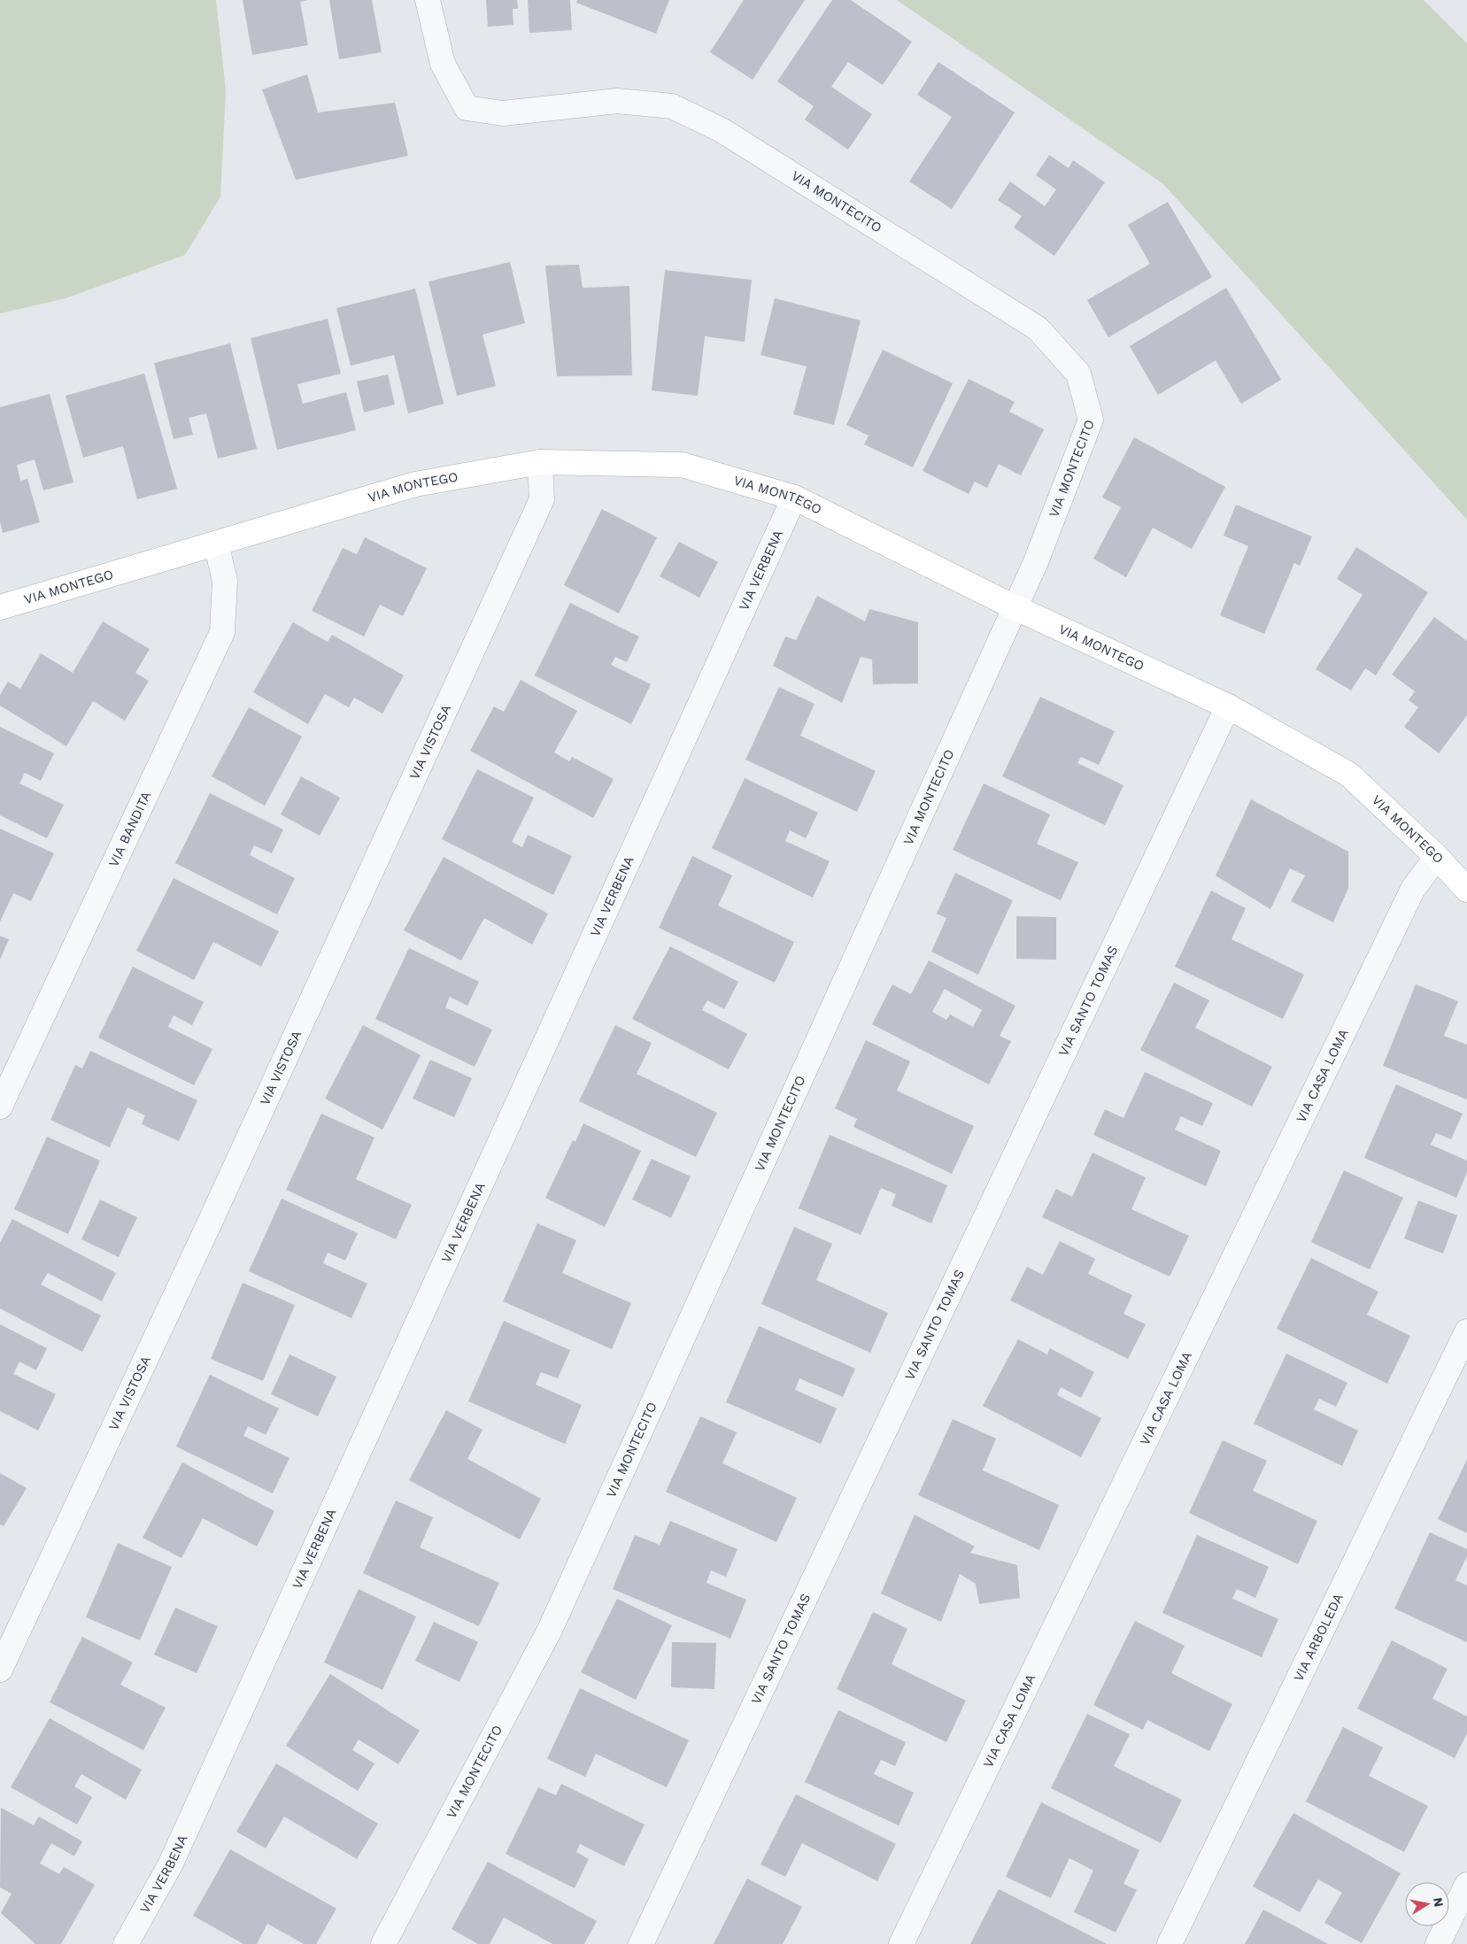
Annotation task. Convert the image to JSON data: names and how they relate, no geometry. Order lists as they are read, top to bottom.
{
  "streets": {
    "street": [
      "VIA MONTECITO",
      "VIA MONTEGO",
      "VIA VERBENA",
      "VIA VISTOSA",
      "VIA BANDITA",
      "VIA SANTO TOMAS",
      "VIA CASA LOMA",
      "VIA ARBOLEDA"
    ]
  },
  "crossings": [
    ["VIA MONTECITO", "VIA MONTEGO"],
    ["VIA MONTEGO", "VIA VERBENA"],
    ["VIA MONTEGO", "VIA VISTOSA"],
    ["VIA MONTEGO", "VIA BANDITA"],
    ["VIA MONTEGO", "VIA SANTO TOMAS"],
    ["VIA MONTEGO", "VIA CASA LOMA"]
  ],
  "north": "right"
}
